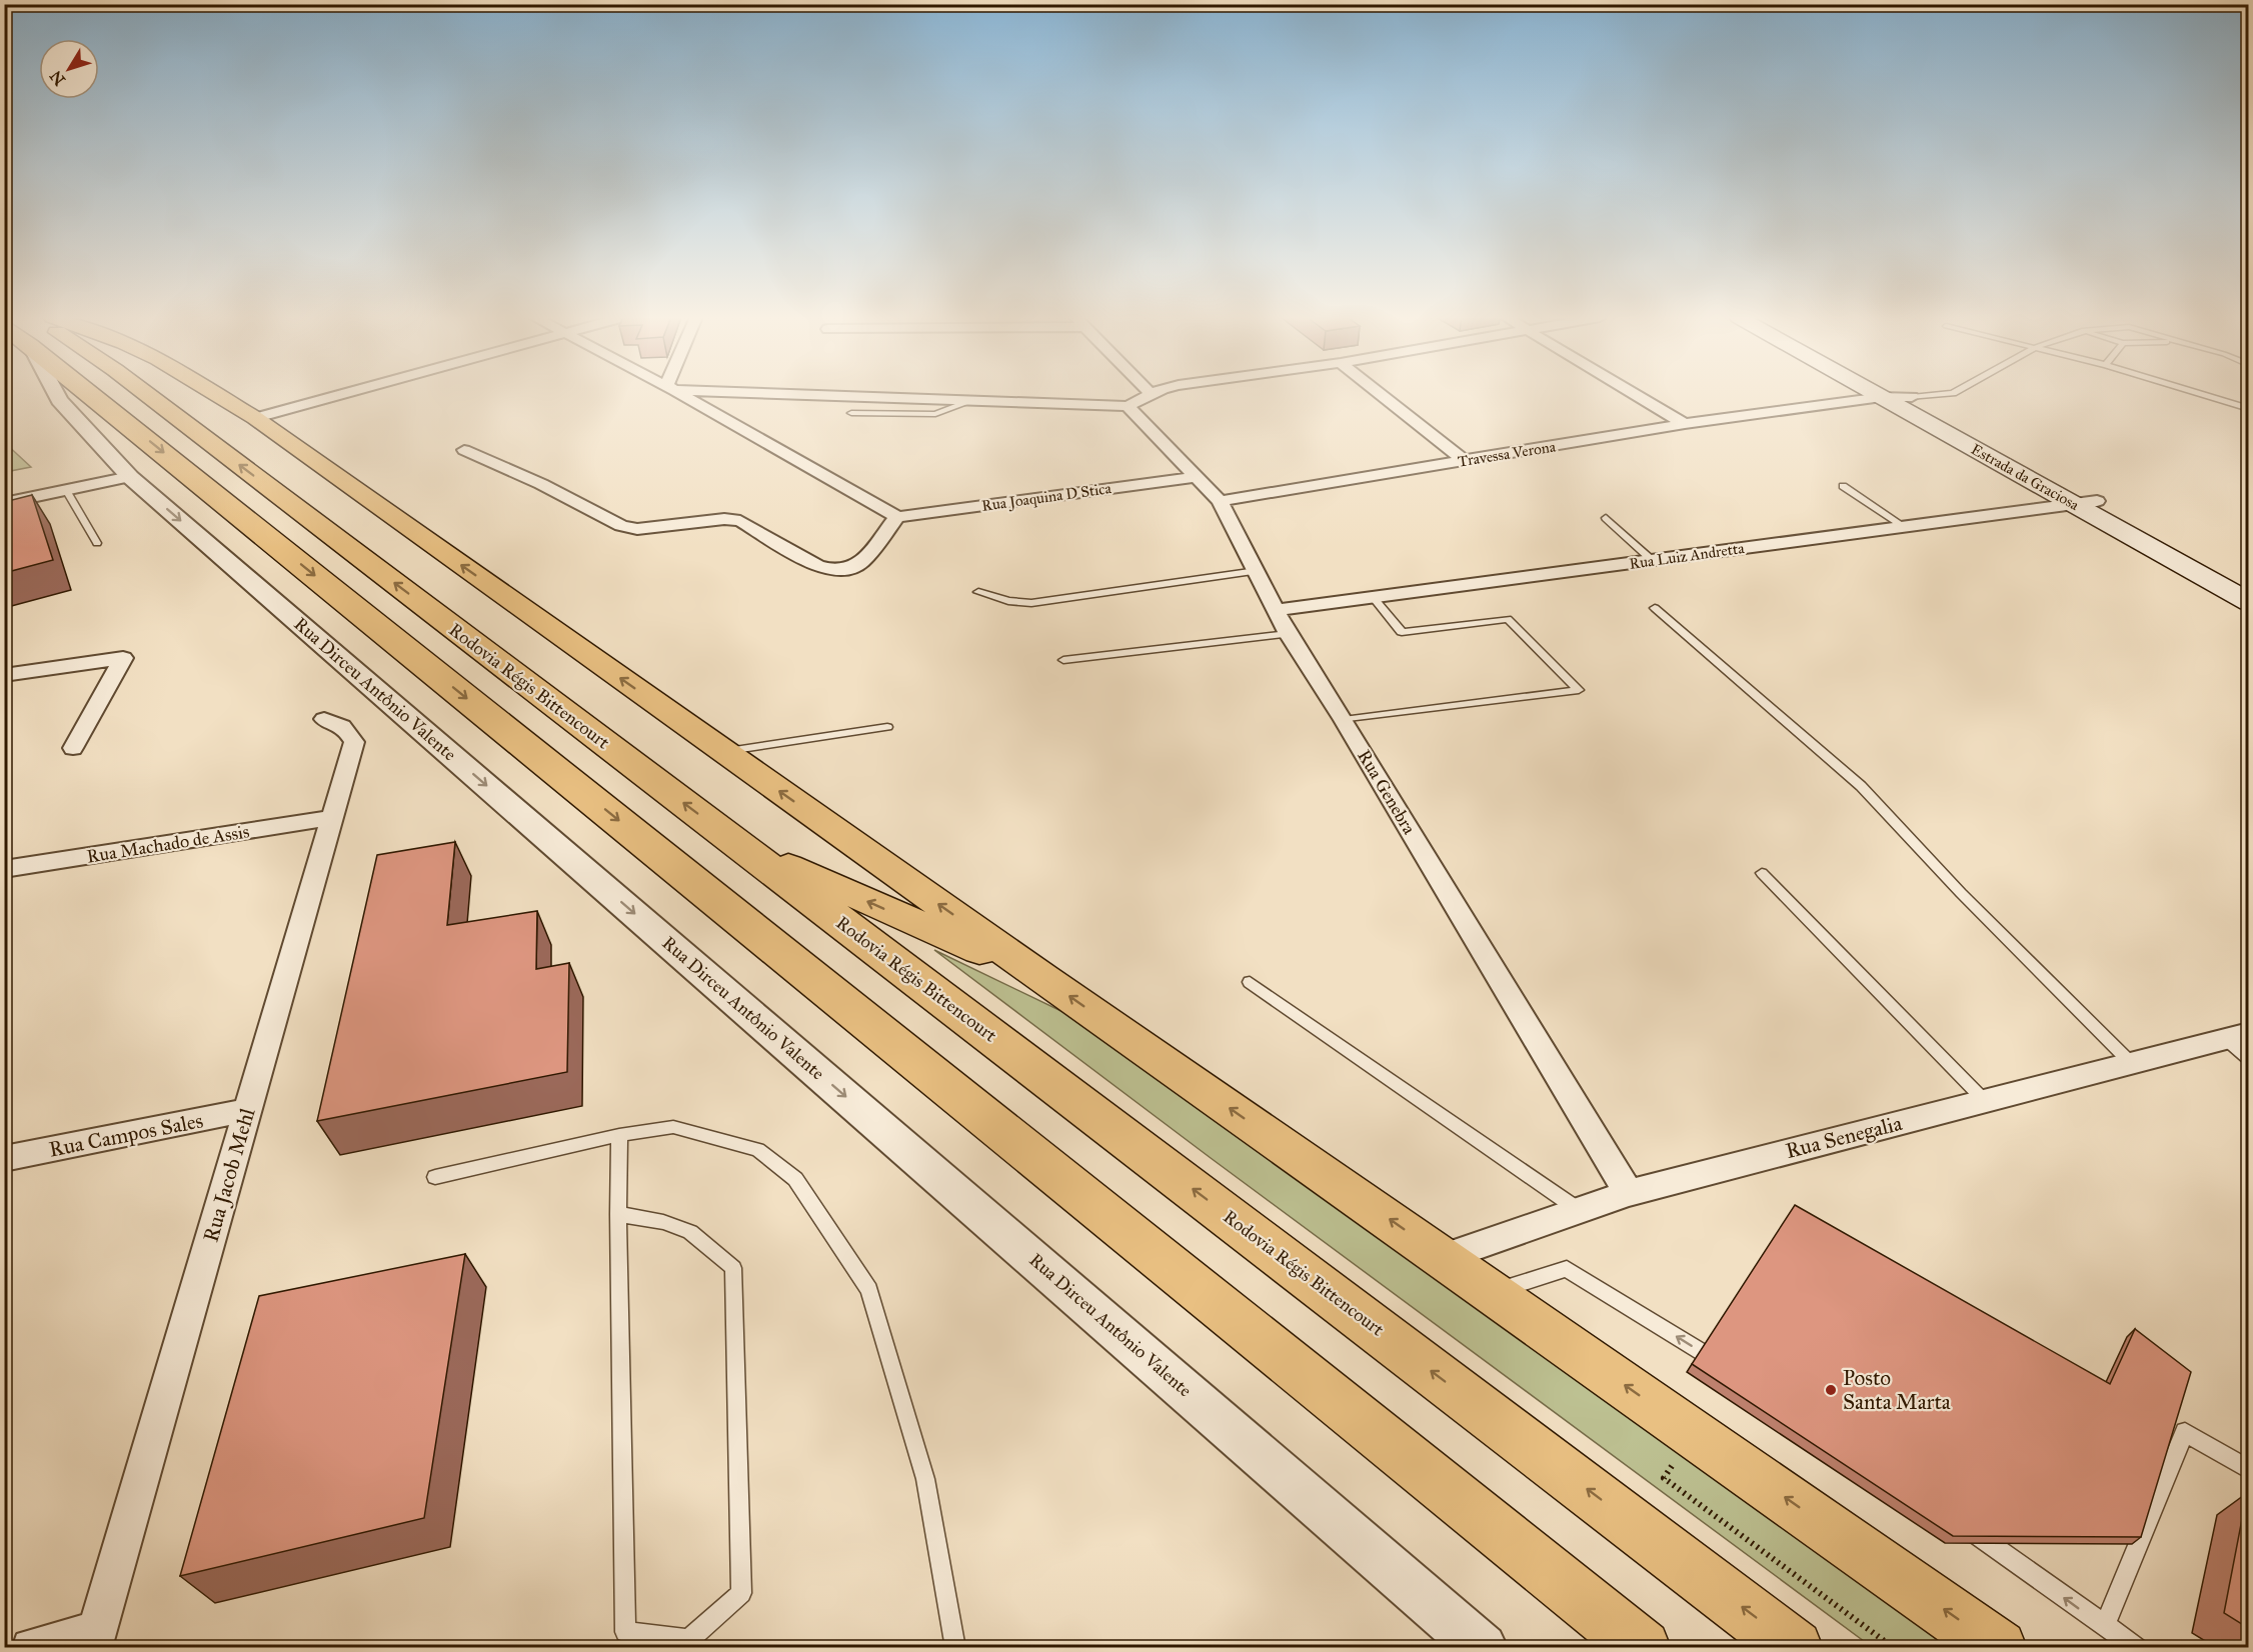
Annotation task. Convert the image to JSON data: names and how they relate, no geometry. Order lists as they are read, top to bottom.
{
  "streets": {
    "highway": ["Rodovia Régis Bittencourt"],
    "main road": ["Estrada da Graciosa"],
    "street": [
      "Travessa Verona",
      "Rua Joaquina D Stica",
      "Rua Luiz Andretta",
      "Rua Dirceu Antônio Valente",
      "Rua Genebra",
      "Rua Machado de Assis",
      "Rua Campos Sales",
      "Rua Senegalia",
      "Rua Jacob Mehl"
    ]
  },
  "crossings": [
    ["Travessa Verona", "Estrada da Graciosa"],
    ["Travessa Verona", "Rua Genebra"],
    ["Estrada da Graciosa", "Rua Luiz Andretta"],
    ["Rua Joaquina D Stica", "Rua Genebra"],
    ["Rua Luiz Andretta", "Rua Genebra"],
    ["Rua Genebra", "Rua Senegalia"],
    ["Rua Machado de Assis", "Rua Jacob Mehl"],
    ["Rua Campos Sales", "Rua Jacob Mehl"]
  ],
  "one_way": ["Rua Dirceu Antônio Valente"],
  "places": ["Posto Santa Marta"],
  "north": "bottom left"
}
